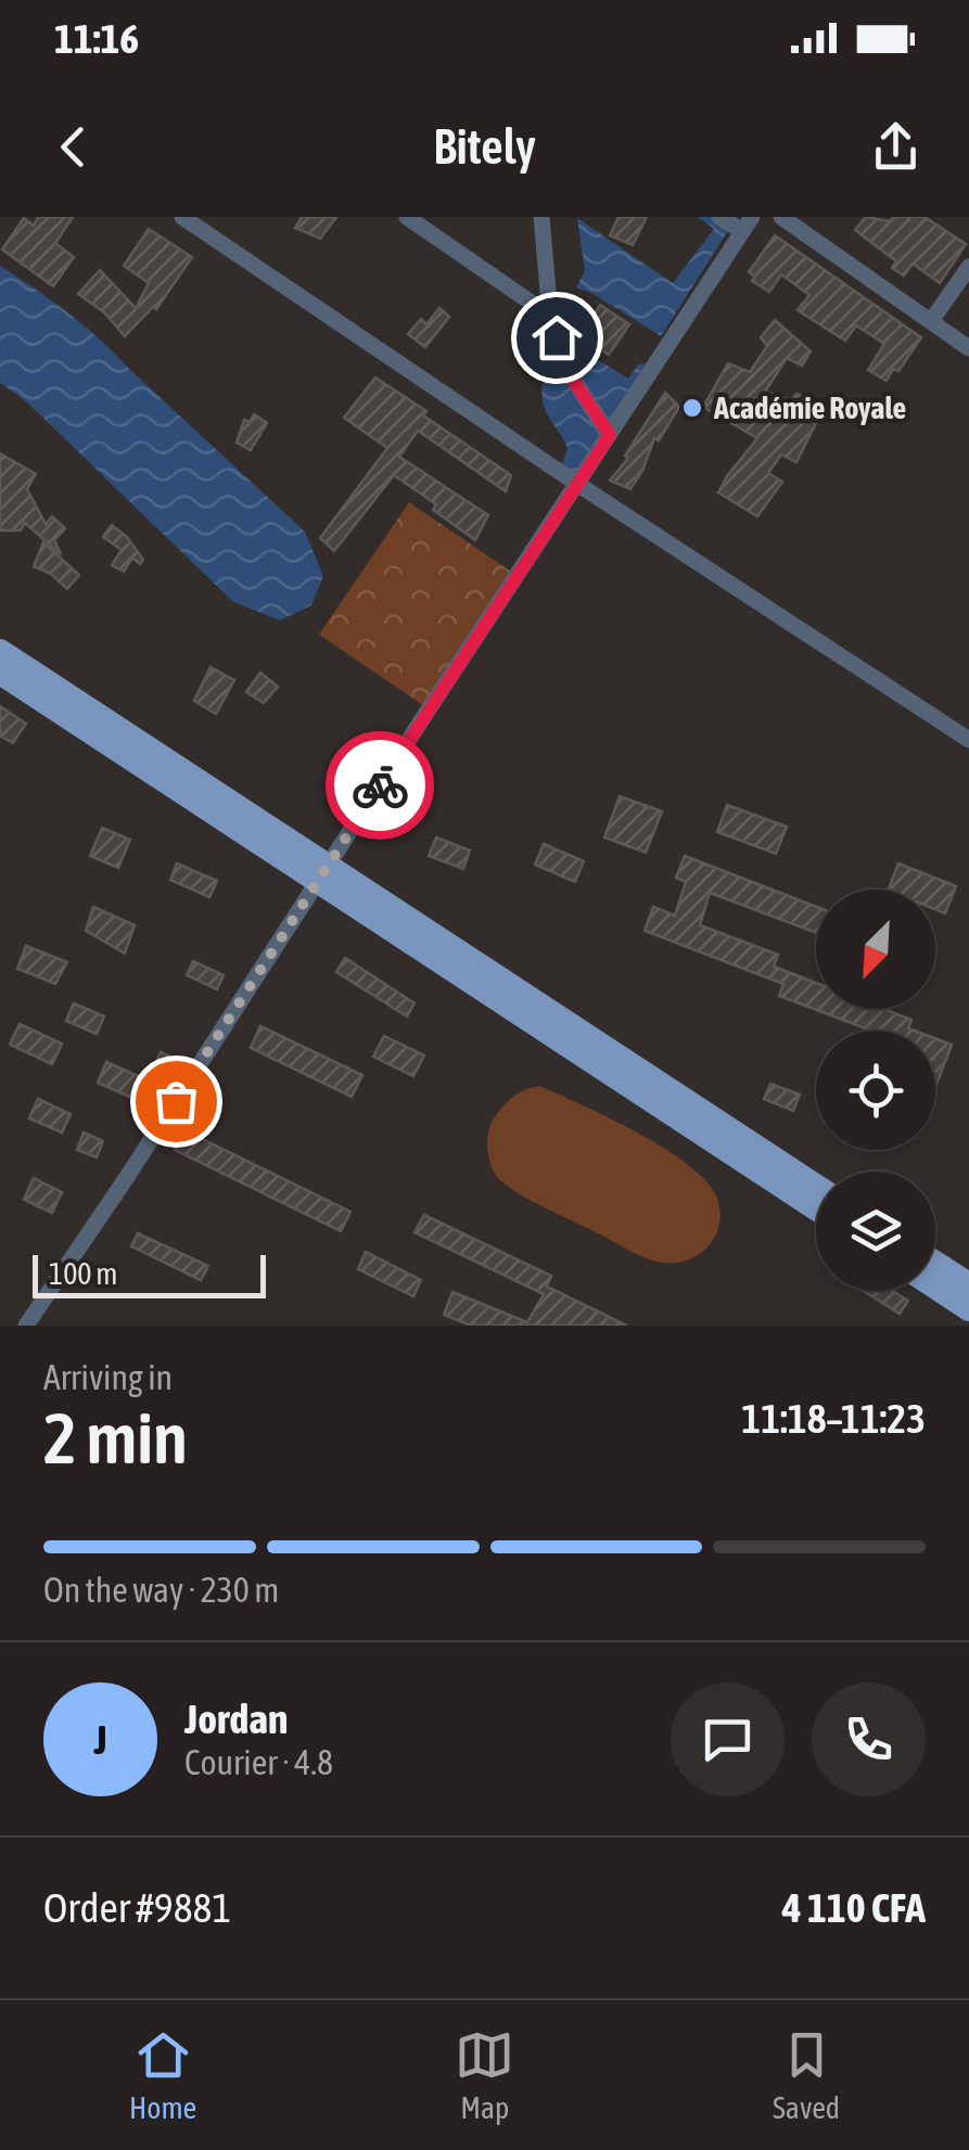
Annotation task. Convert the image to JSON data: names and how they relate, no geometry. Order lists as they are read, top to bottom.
{
  "places": ["Académie Royale"],
  "scale_bar": "100 m",
  "north": "bottom left",
  "page": {
    "status": "11:16",
    "header": "Bitely",
    "scale": "100 m",
    "heading": ["2 min", "Arriving in", "11:18–11:23"],
    "panel": [
      "Jordan",
      "Courier · 4.8",
      "Order #9881",
      "4 110 CFA"
    ],
    "bar": "On the way · 230 m",
    "round": "J",
    "tabs": ["Home", "Map", "Saved"]
  }
}
